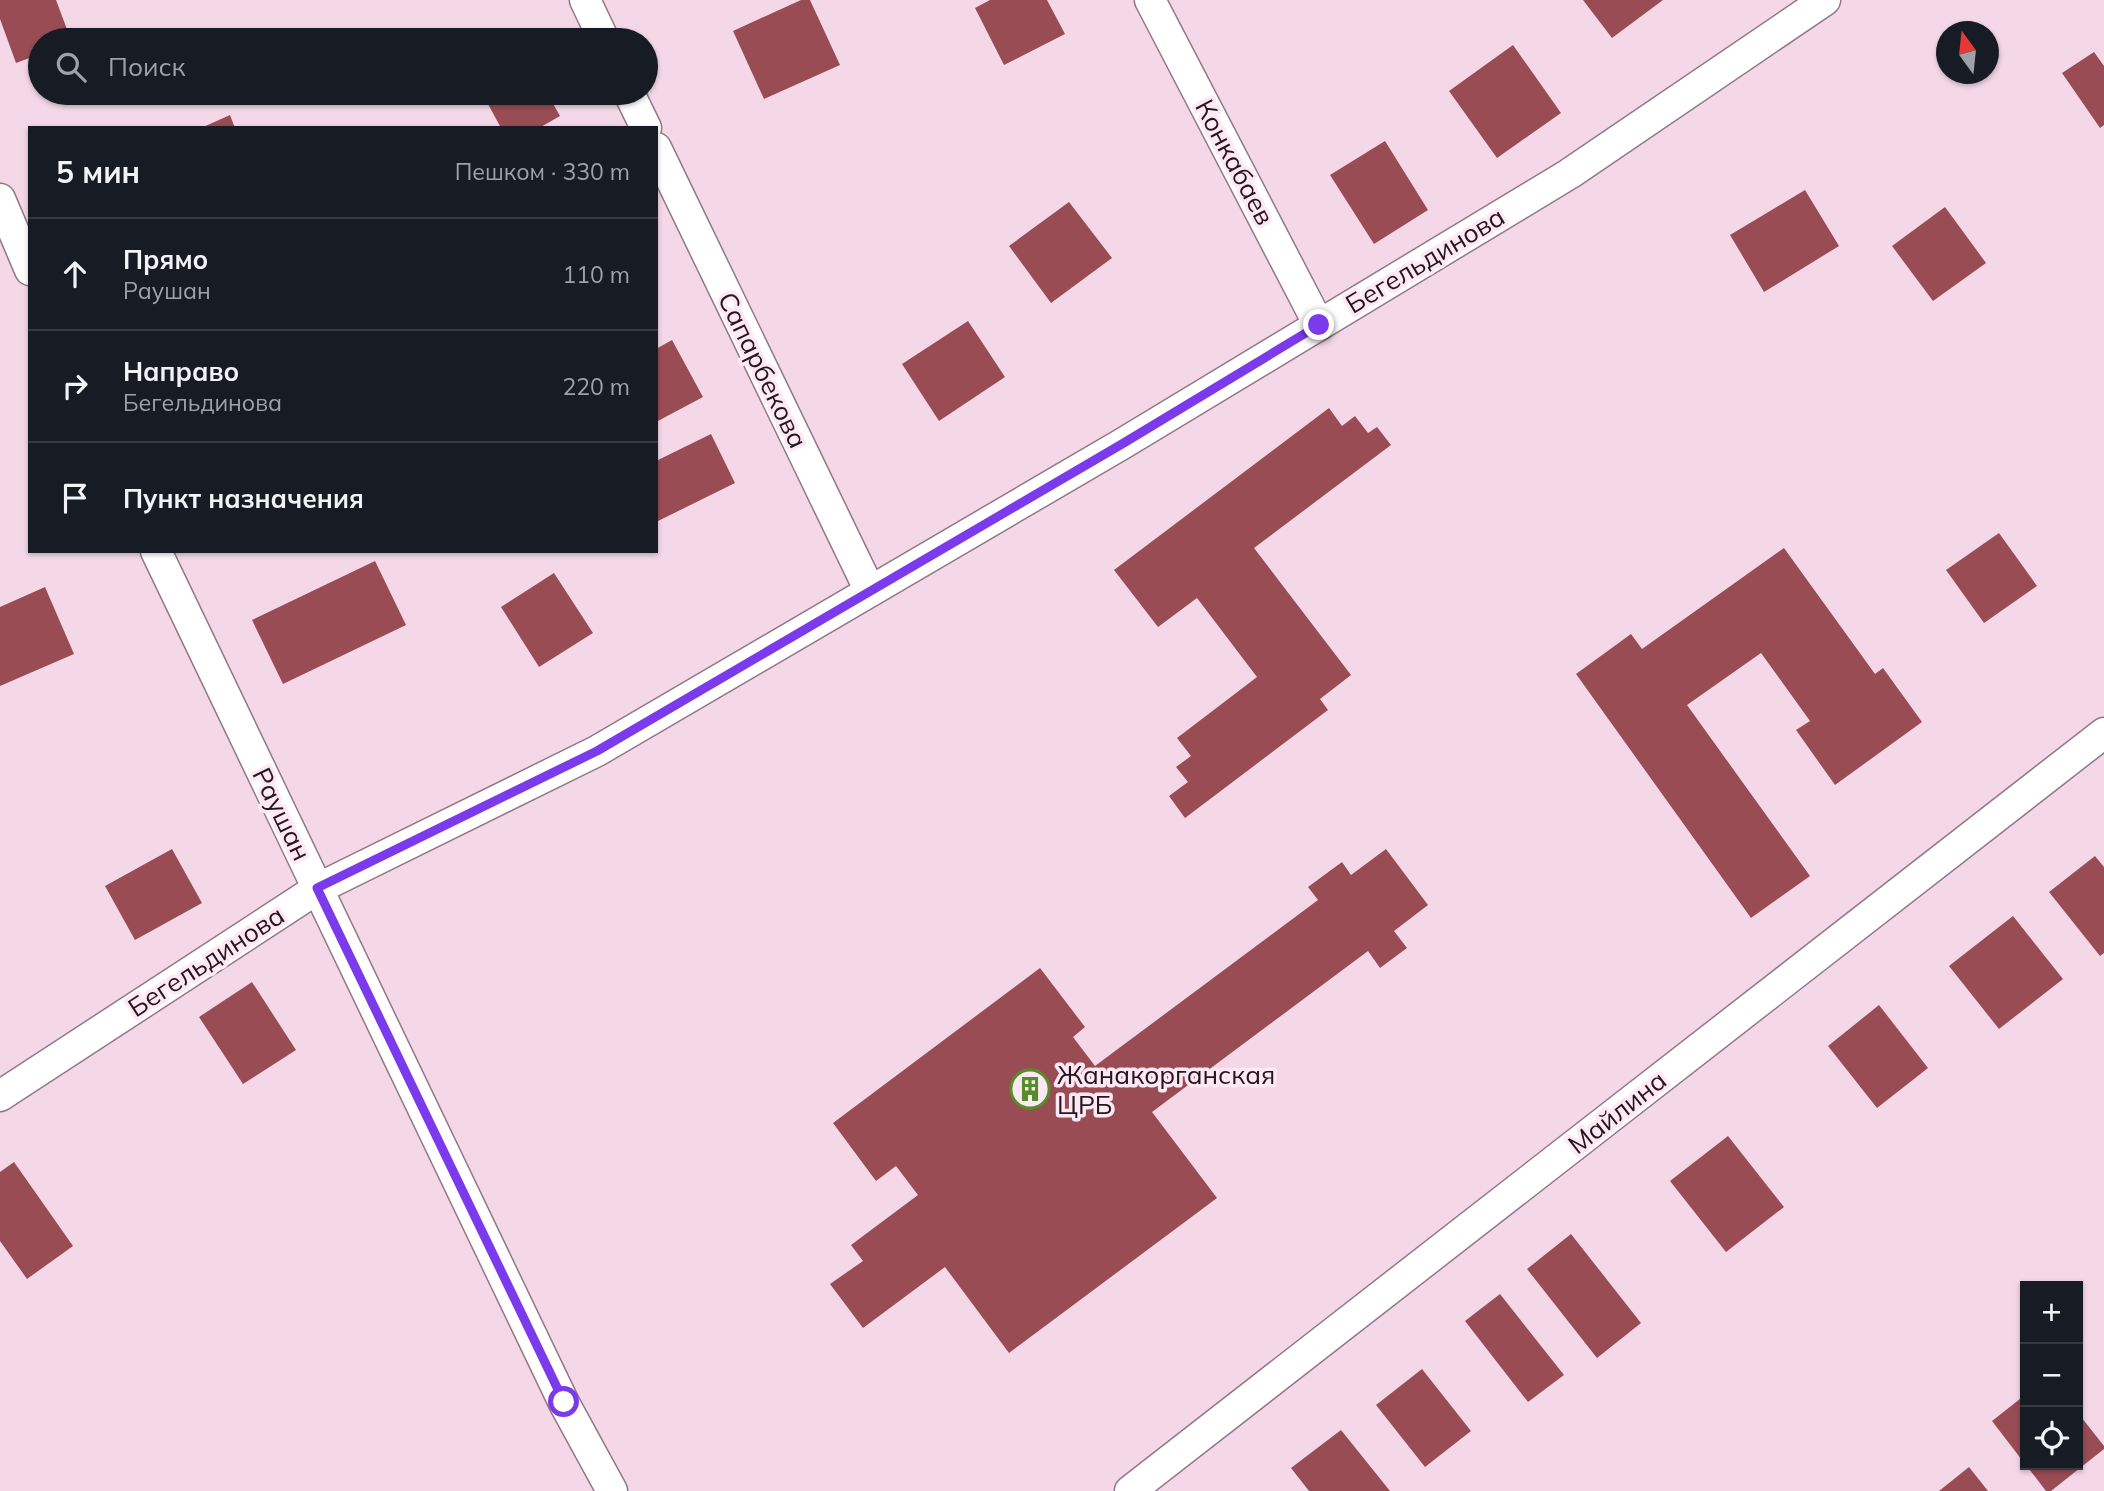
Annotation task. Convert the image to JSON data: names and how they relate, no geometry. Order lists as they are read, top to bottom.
{
  "streets": {
    "street": [
      "Конкабаев",
      "Бегельдинова",
      "Сапарбекова",
      "Раушан",
      "Майлина"
    ]
  },
  "crossings": [
    ["Конкабаев", "Бегельдинова"],
    ["Бегельдинова", "Сапарбекова"],
    ["Бегельдинова", "Раушан"]
  ],
  "places": {
    "building": ["Жанакорганская ЦРБ"]
  },
  "north": "top",
  "page": {
    "search": "Поиск",
    "heading": ["5 мин", "Пешком · 330 m"],
    "list": [
      ["Прямо", "Раушан", "110 m"],
      ["Направо", "Бегельдинова", "220 m"],
      "Пункт назначения"
    ],
    "map_buttons": ["+", "−"]
  }
}
